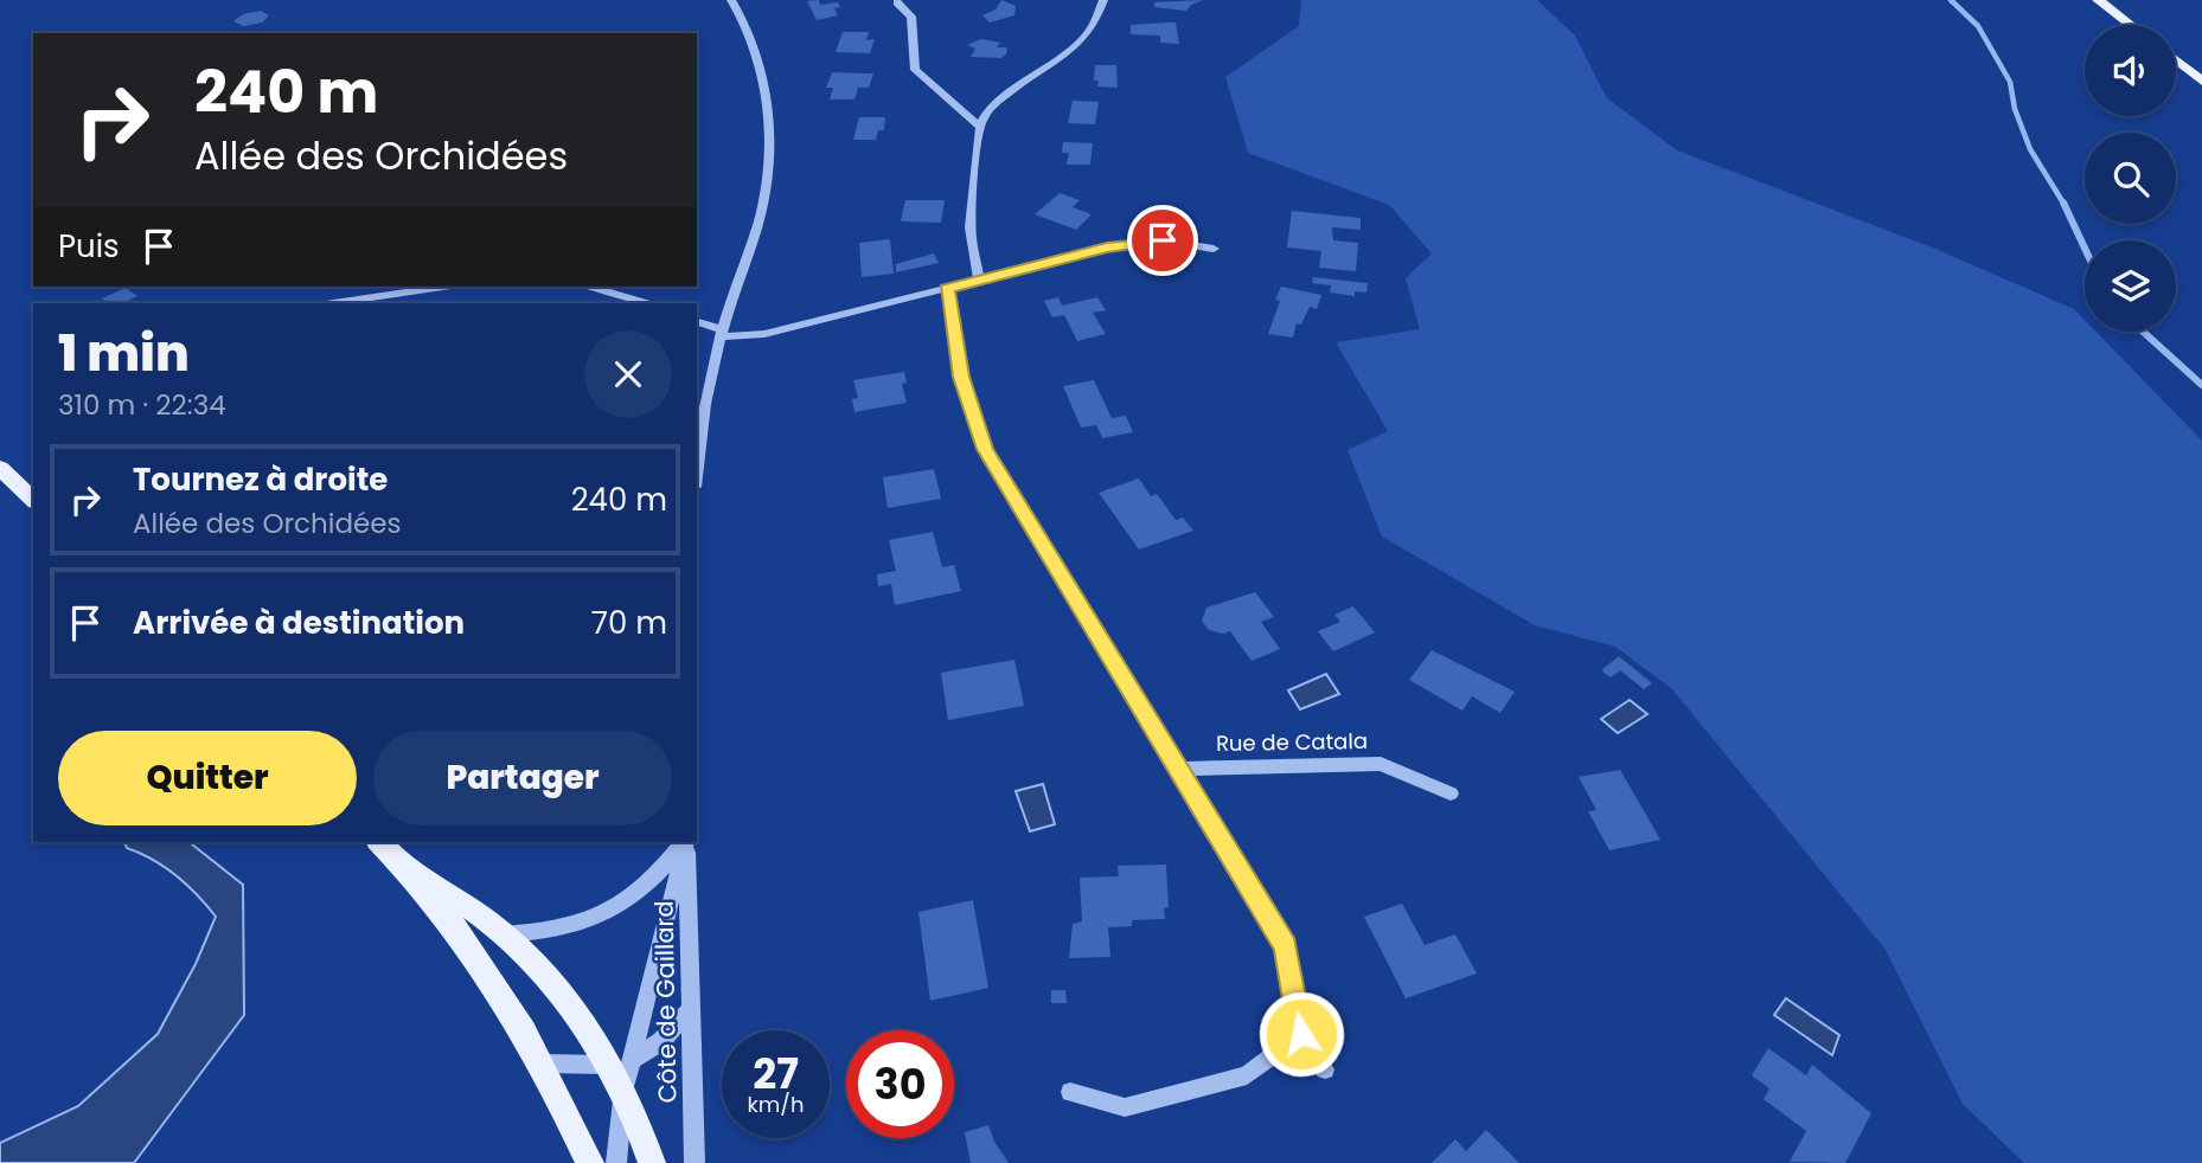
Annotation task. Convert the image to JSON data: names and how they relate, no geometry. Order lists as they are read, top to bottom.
{
  "streets": {
    "street": ["Rue de Catala", "Côte de Gaillard"]
  },
  "page": {
    "turn": ["240 m", "Allée des Orchidées"],
    "then": "Puis",
    "heading": ["1 min", "310 m · 22:34"],
    "list": [
      {
        "name": "Tournez à droite",
        "note": "Allée des Orchidées",
        "value": "240 m"
      },
      {
        "name": "Arrivée à destination",
        "value": "70 m"
      }
    ],
    "buttons": ["Quitter", "Partager"],
    "speed": "27 km/h",
    "limit": "30"
  }
}
